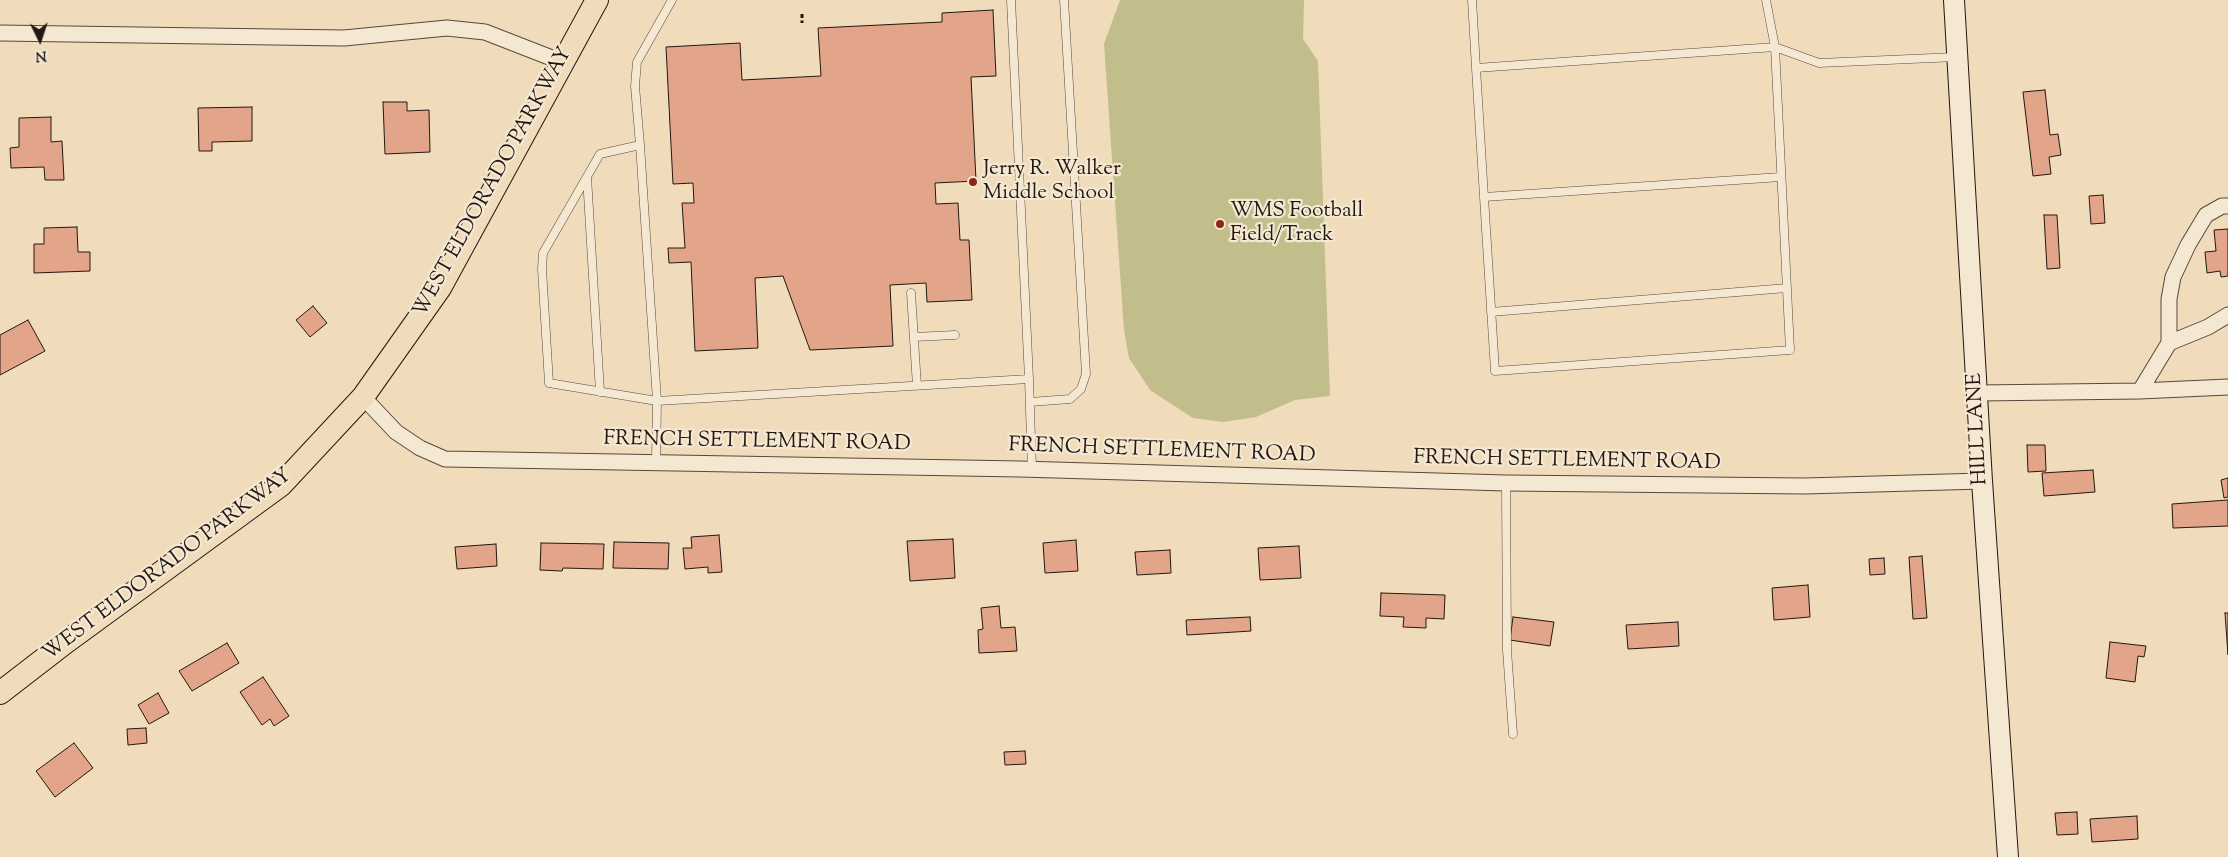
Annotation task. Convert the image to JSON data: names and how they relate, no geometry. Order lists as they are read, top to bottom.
{
  "streets": {
    "main road": ["WEST ELDORADO PARKWAY"],
    "street": ["HILL LANE", "FRENCH SETTLEMENT ROAD"]
  },
  "crossings": [
    ["WEST ELDORADO PARKWAY", "FRENCH SETTLEMENT ROAD"],
    ["HILL LANE", "FRENCH SETTLEMENT ROAD"]
  ],
  "places": ["Jerry R. Walker Middle School", "WMS Football Field/Track"],
  "north": "bottom"
}
